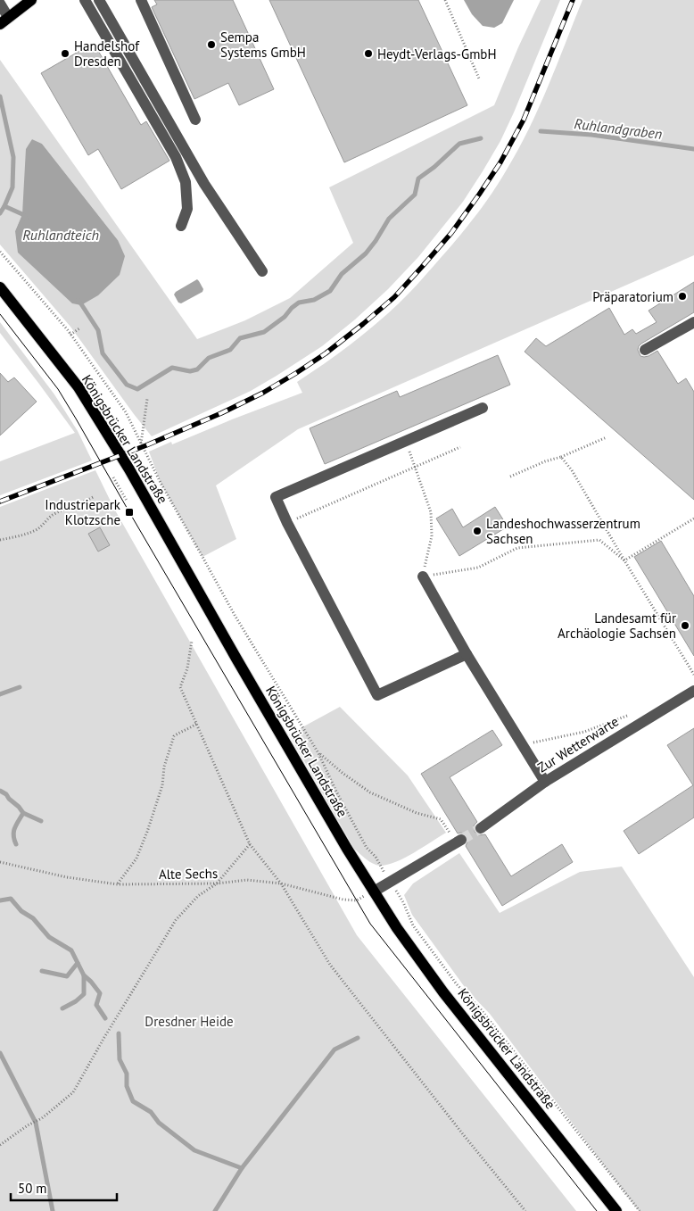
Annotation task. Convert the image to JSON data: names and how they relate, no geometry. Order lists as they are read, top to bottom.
{
  "streets": {
    "main road": ["Königsbrücker Landstraße"],
    "street": ["Zur Wetterwarte"],
    "path": ["Alte Sechs"]
  },
  "crossings": [
    ["Königsbrücker Landstraße", "Alte Sechs"]
  ],
  "water": ["Ruhlandgraben", "Ruhlandteich"],
  "parks": ["Dresdner Heide"],
  "places": {
    "other": [
      "Sempa Systems GmbH",
      "Handelshof Dresden",
      "Heydt-Verlags-GmbH",
      "Präparatorium",
      "Landeshochwasserzentrum Sachsen",
      "Landesamt für Archäologie Sachsen"
    ],
    "transit": ["Industriepark Klotzsche"]
  },
  "scale_bar": "50 m"
}
